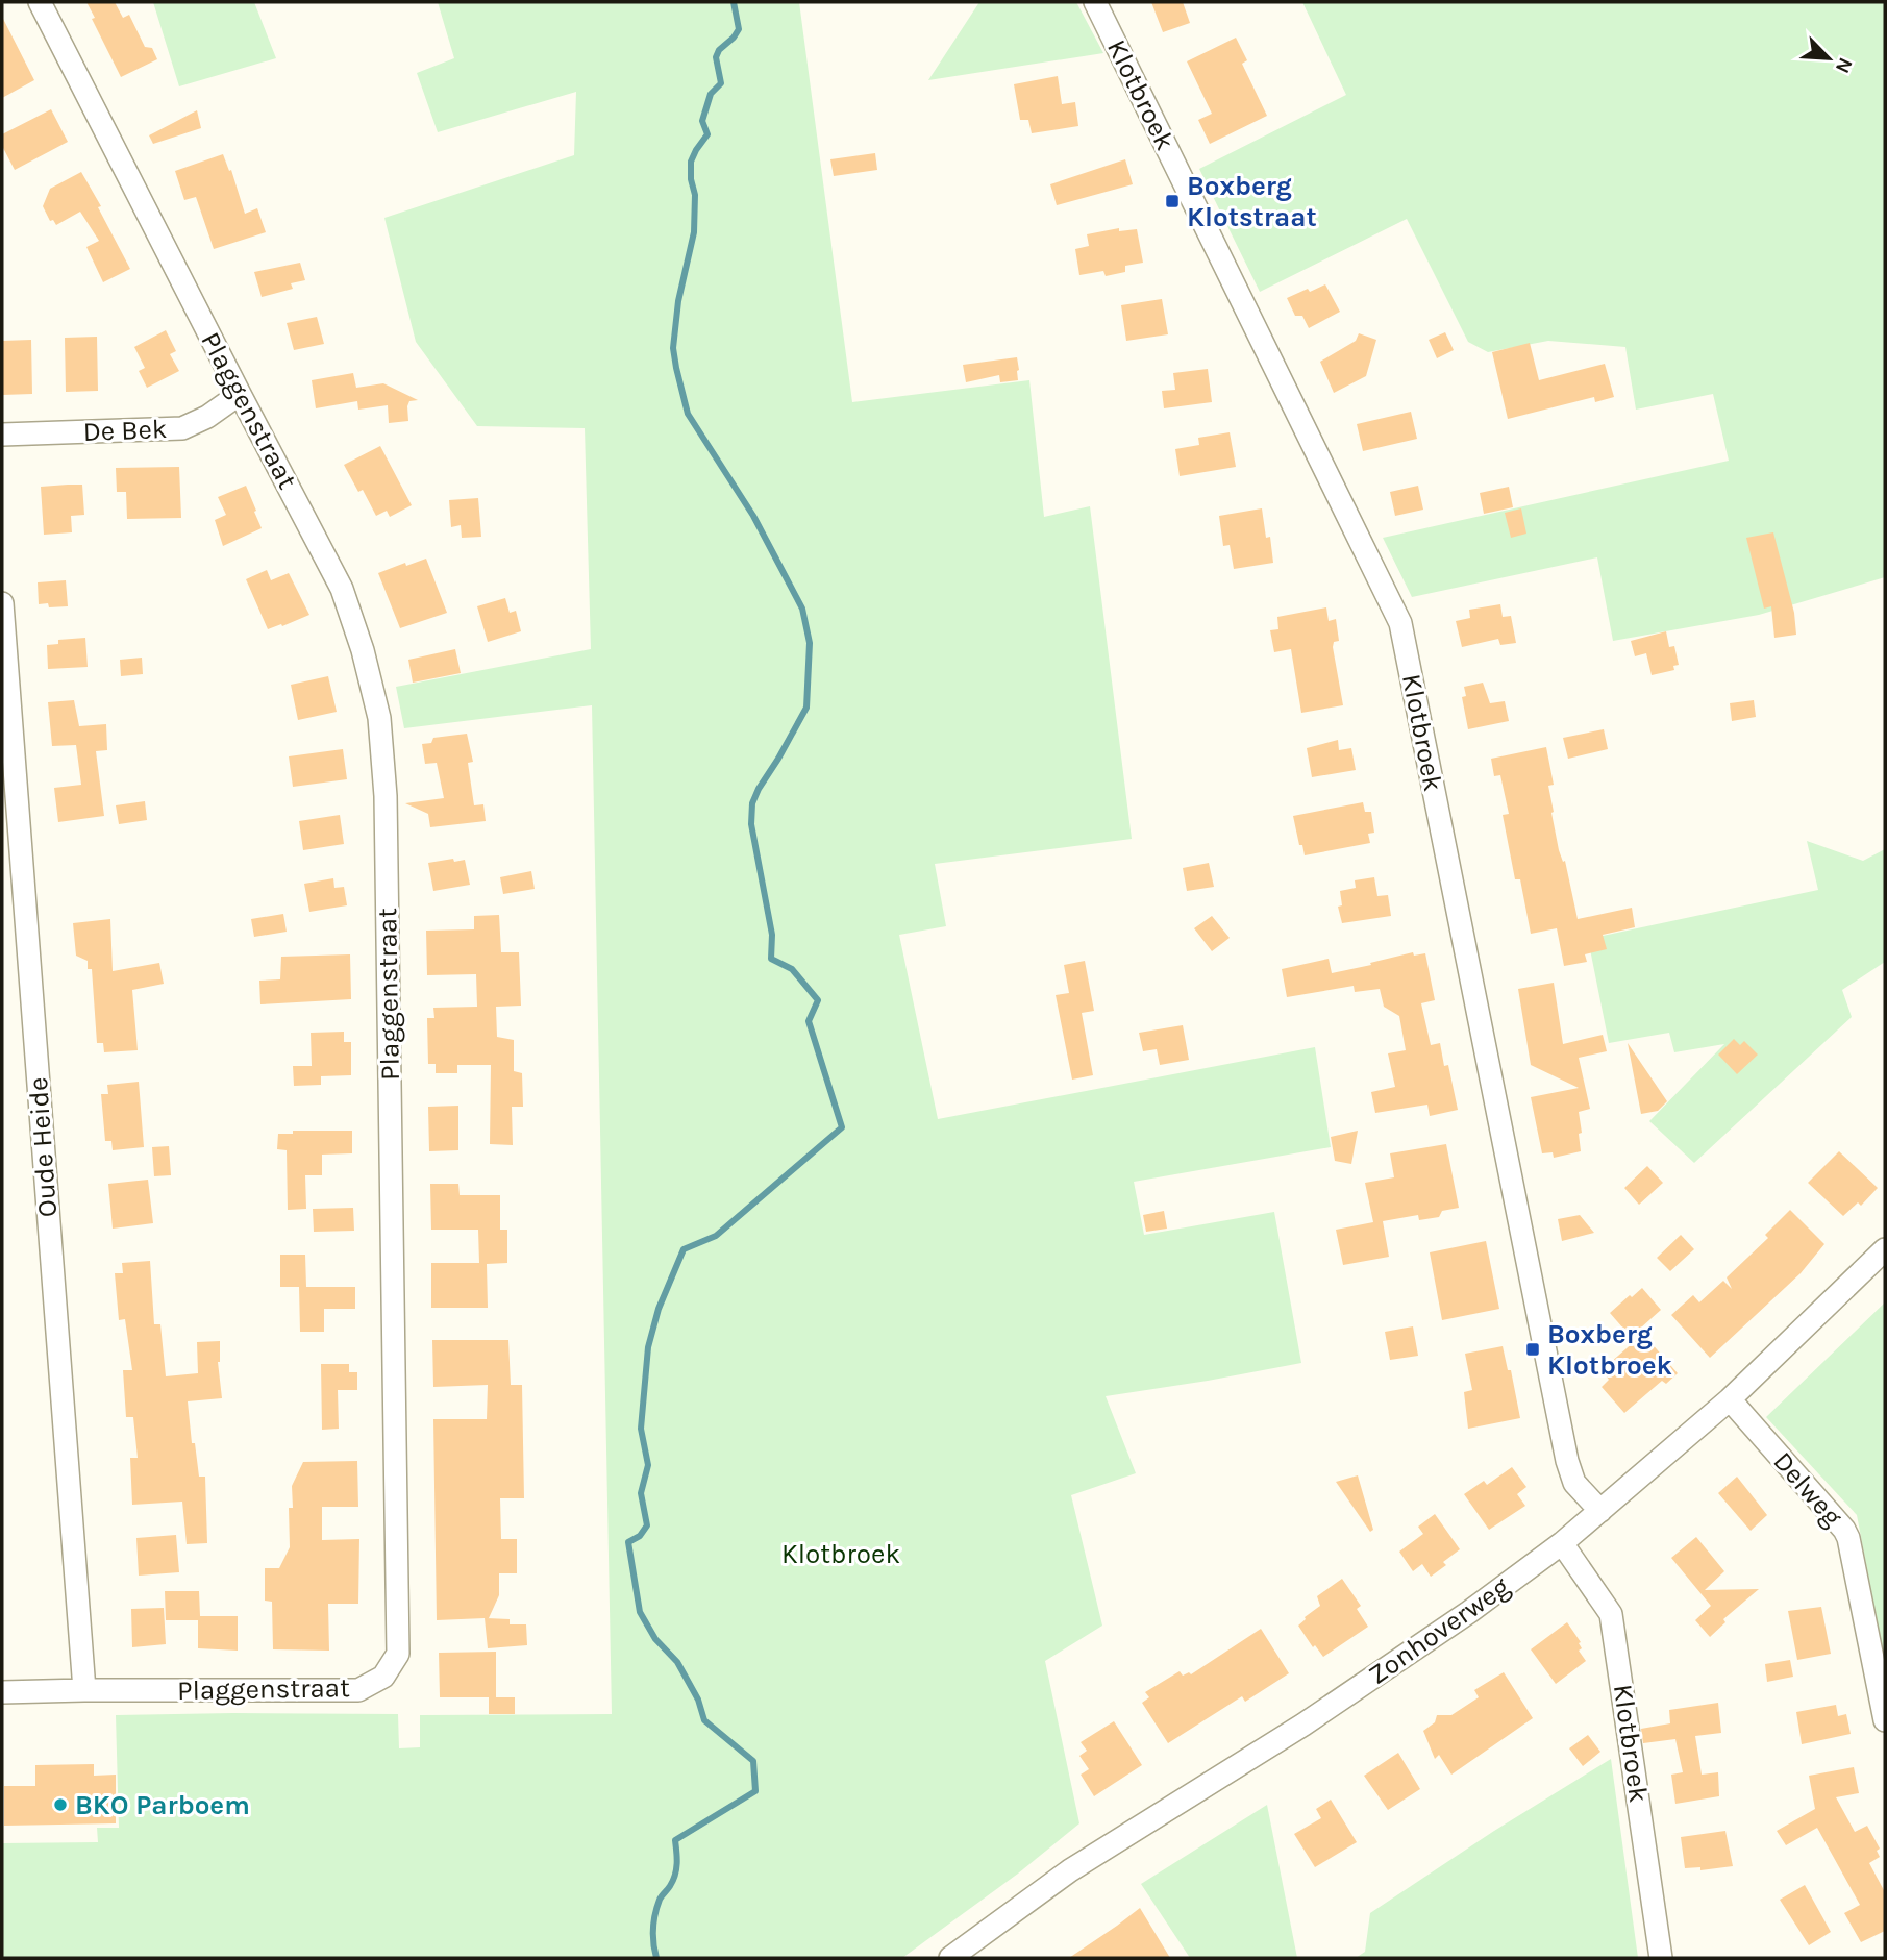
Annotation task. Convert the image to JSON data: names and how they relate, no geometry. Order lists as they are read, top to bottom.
{
  "streets": {
    "street": [
      "Klotbroek",
      "Plaggenstraat",
      "De Bek",
      "Oude Heide",
      "Delweg",
      "Zonhoverweg"
    ]
  },
  "crossings": [
    ["Klotbroek", "Zonhoverweg"],
    ["Plaggenstraat", "De Bek"],
    ["Plaggenstraat", "Oude Heide"],
    ["Delweg", "Zonhoverweg"]
  ],
  "parks": ["Klotbroek"],
  "places": {
    "transit": ["Boxberg Klotstraat", "Boxberg Klotbroek"],
    "other": ["BKO Parboem"]
  },
  "north": "bottom right"
}
